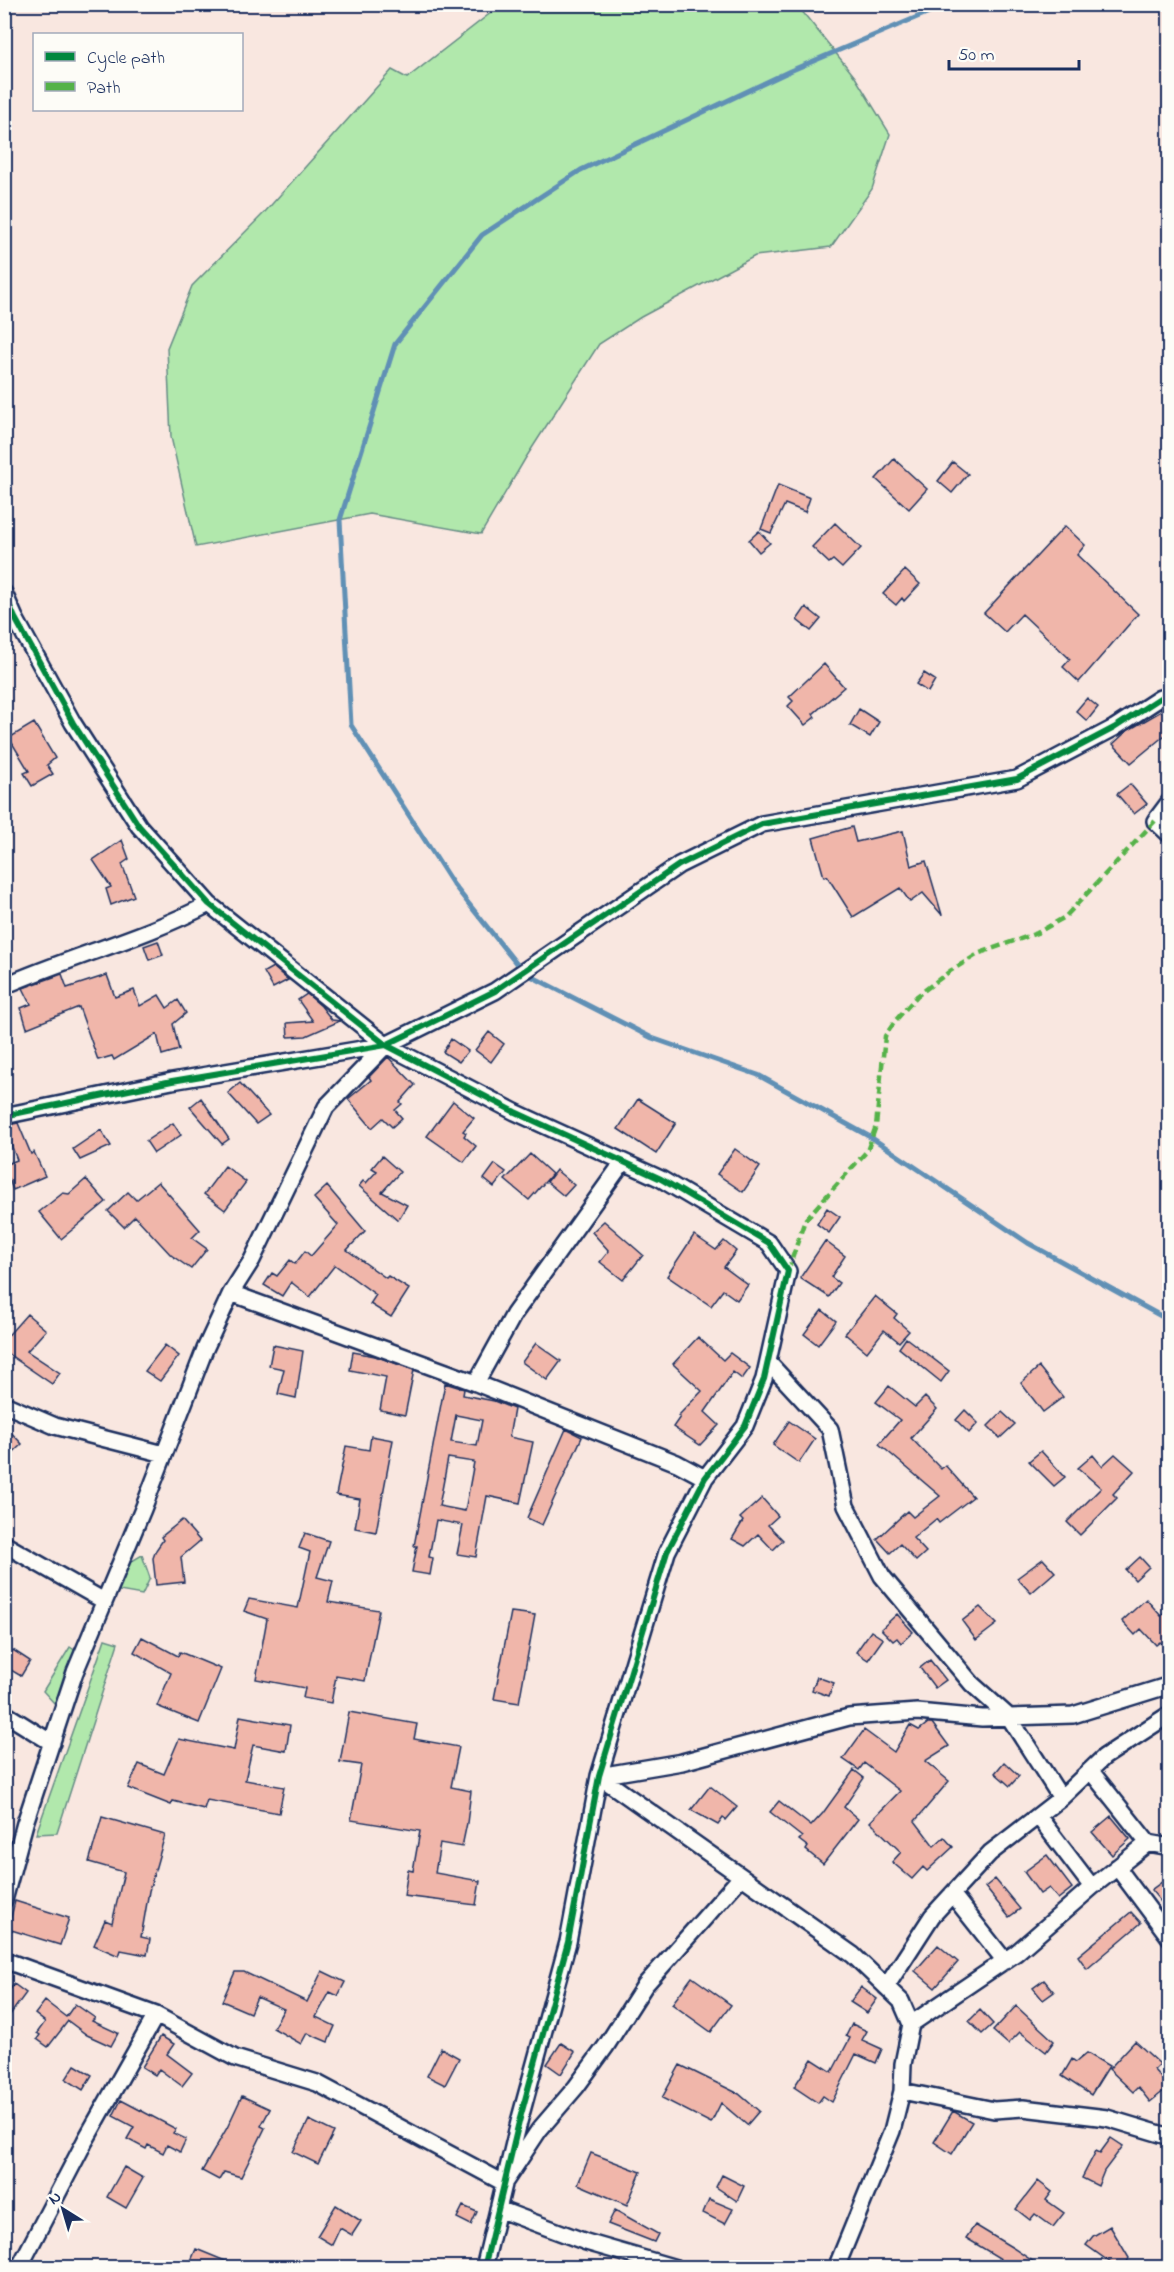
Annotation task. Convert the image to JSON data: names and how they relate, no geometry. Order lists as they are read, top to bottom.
{
  "legend": ["Cycle path", "Path"],
  "scale_bar": "50 m",
  "north": "top left"
}
